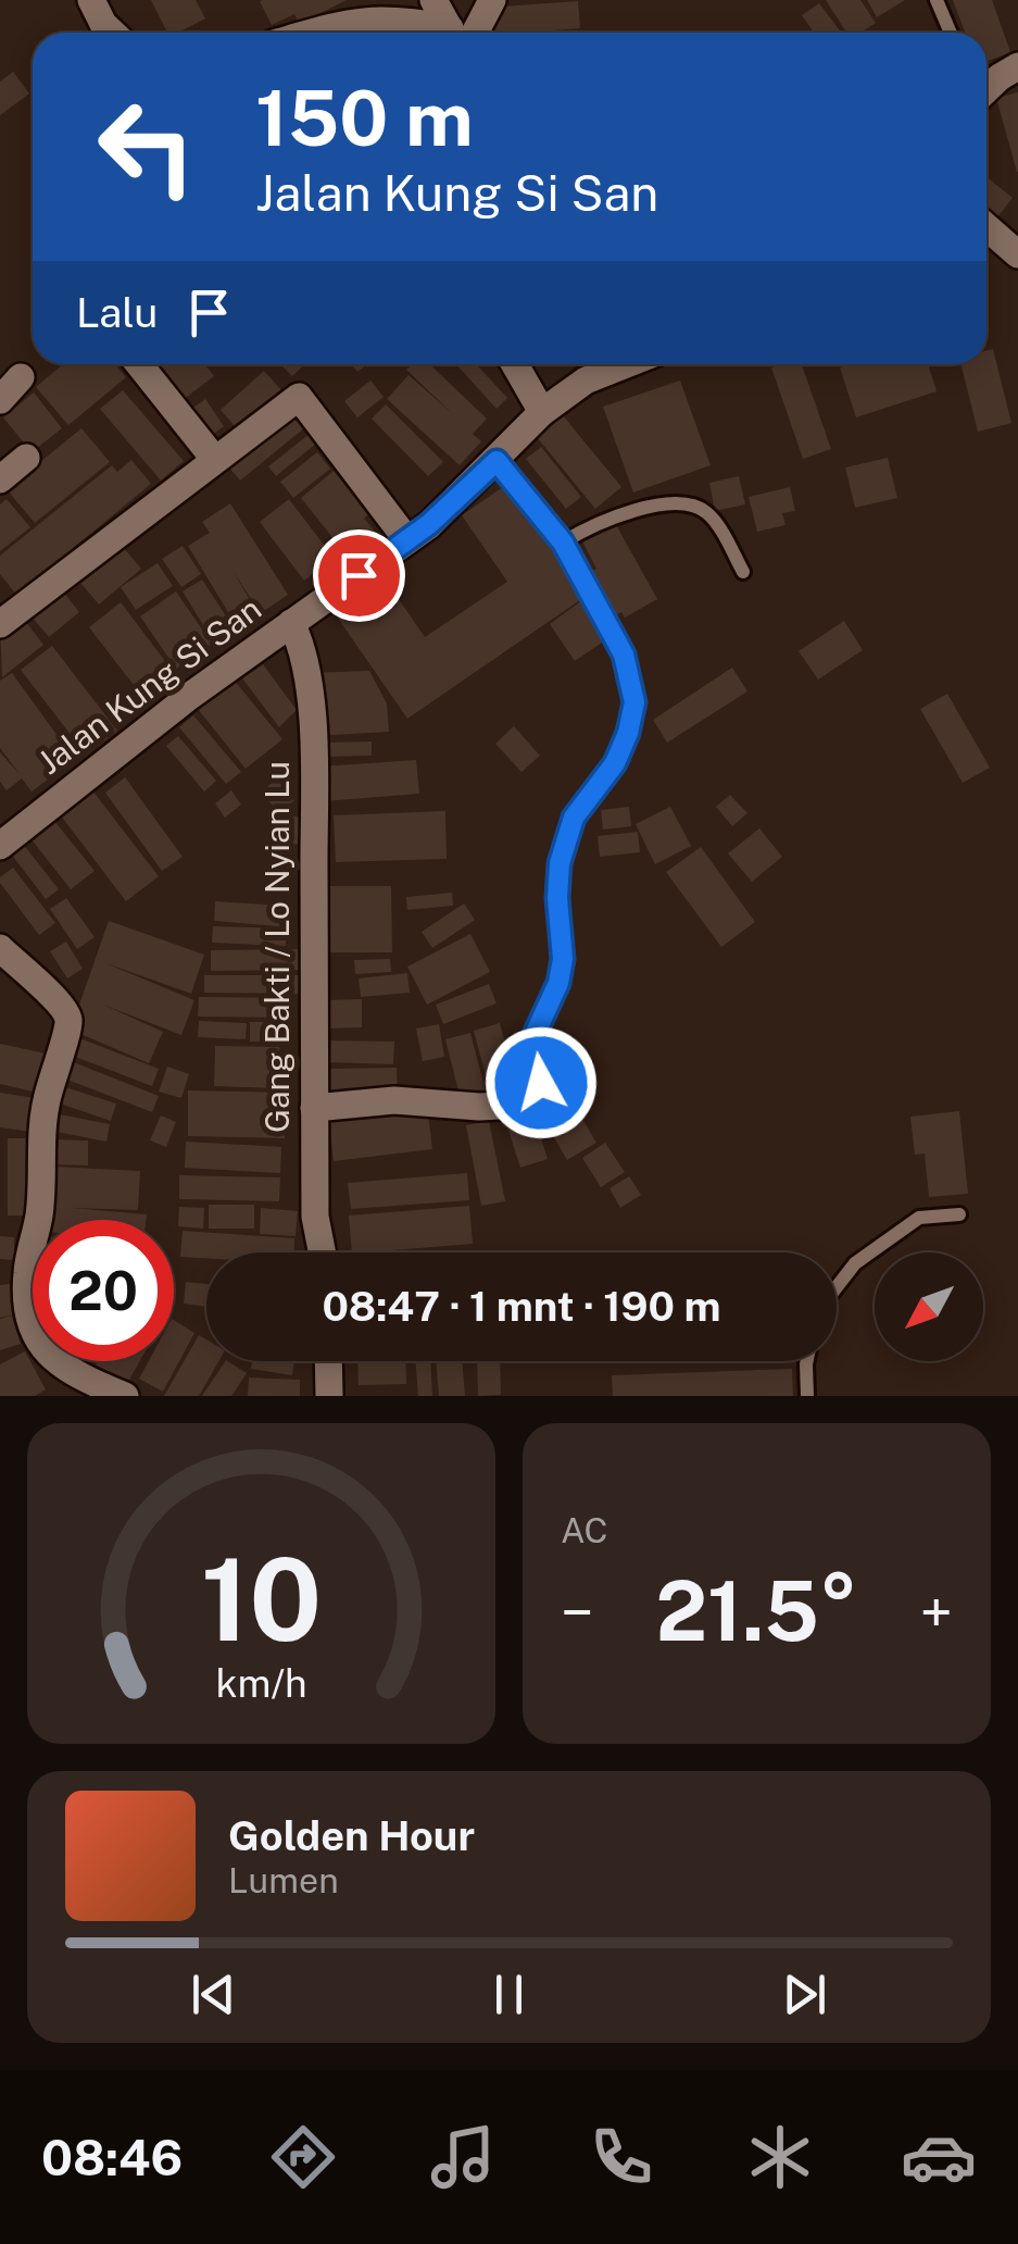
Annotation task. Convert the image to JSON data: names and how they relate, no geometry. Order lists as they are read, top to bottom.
{
  "streets": {
    "street": ["Jalan Kung Si San", "Gang Bakti / Lo Nyian Lu"]
  },
  "crossings": [
    ["Jalan Kung Si San", "Gang Bakti / Lo Nyian Lu"]
  ],
  "north": "bottom left",
  "page": {
    "turn": ["150 m", "Jalan Kung Si San"],
    "then": "Lalu",
    "limit": "20",
    "trip": "08:47 · 1 mnt · 190 m",
    "tile": "AC",
    "heat": ["−", "21.5°", "+"],
    "song": ["Golden Hour", "Lumen"],
    "tabs": "08:46",
    "gauge": ["10", "km/h"]
  }
}
